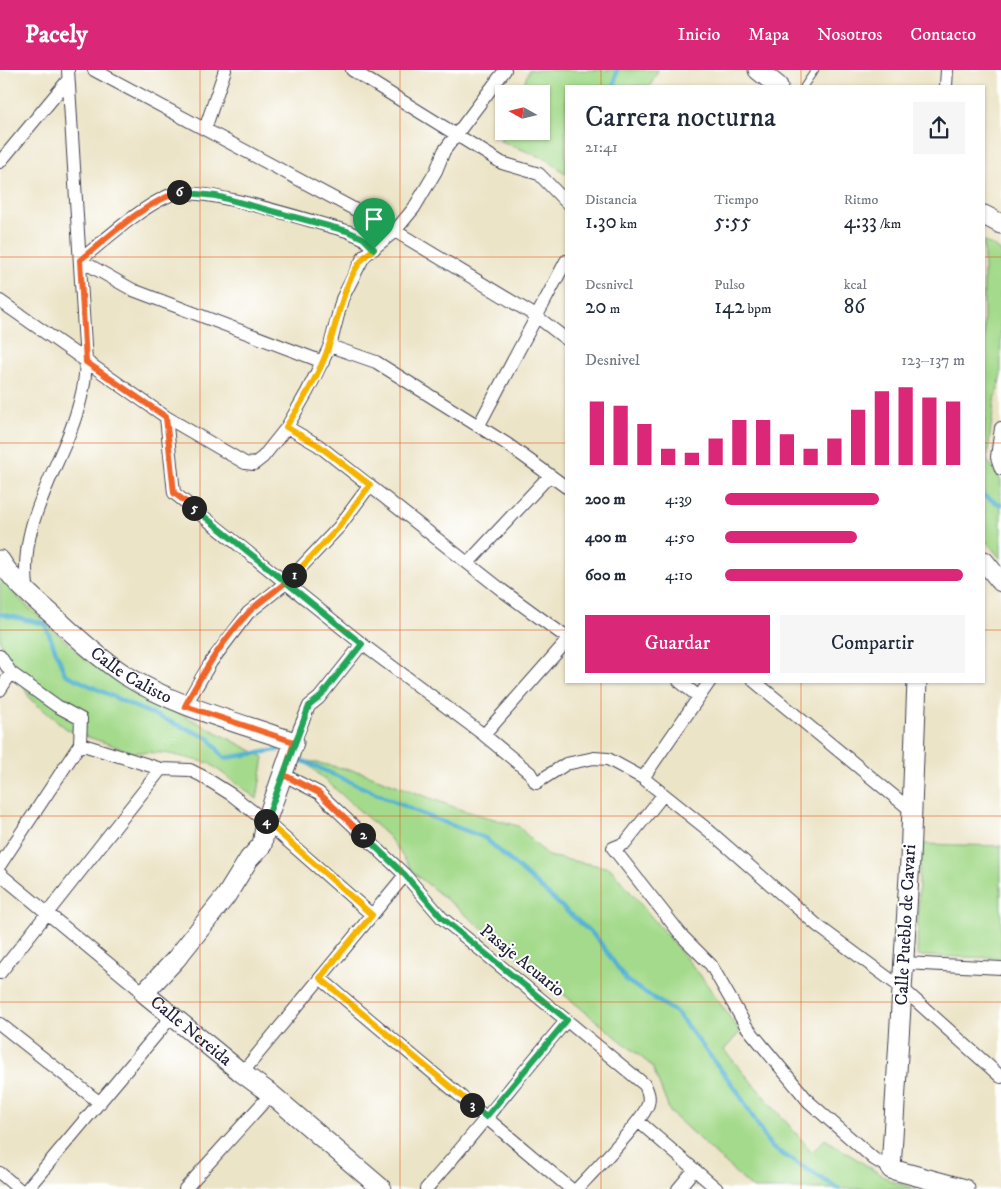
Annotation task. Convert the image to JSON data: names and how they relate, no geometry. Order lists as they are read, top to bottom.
{
  "streets": {
    "street": [
      "Calle Calisto",
      "Calle Pueblo de Cavari",
      "Pasaje Acuario",
      "Calle Nereida"
    ]
  },
  "north": "left",
  "page": {
    "header": "Pacely",
    "nav": [
      "Inicio",
      "Mapa",
      "Nosotros",
      "Contacto"
    ],
    "heading": ["Carrera nocturna", "21:41"],
    "stats": [
      ["Distancia", "1.30 km"],
      ["Tiempo", "5:55"],
      ["Ritmo", "4:33 /km"],
      ["Desnivel", "20 m"],
      ["Pulso", "142 bpm"],
      ["kcal", "86"]
    ],
    "pins": [
      "6",
      "5",
      "1",
      "4",
      "2",
      "3"
    ],
    "chart": ["Desnivel", "123–137 m"],
    "list": [
      {
        "name": "200 m",
        "note": "4:39"
      },
      {
        "name": "400 m",
        "note": "4:50"
      },
      {
        "name": "600 m",
        "note": "4:10"
      }
    ],
    "buttons": ["Guardar", "Compartir"]
  }
}
